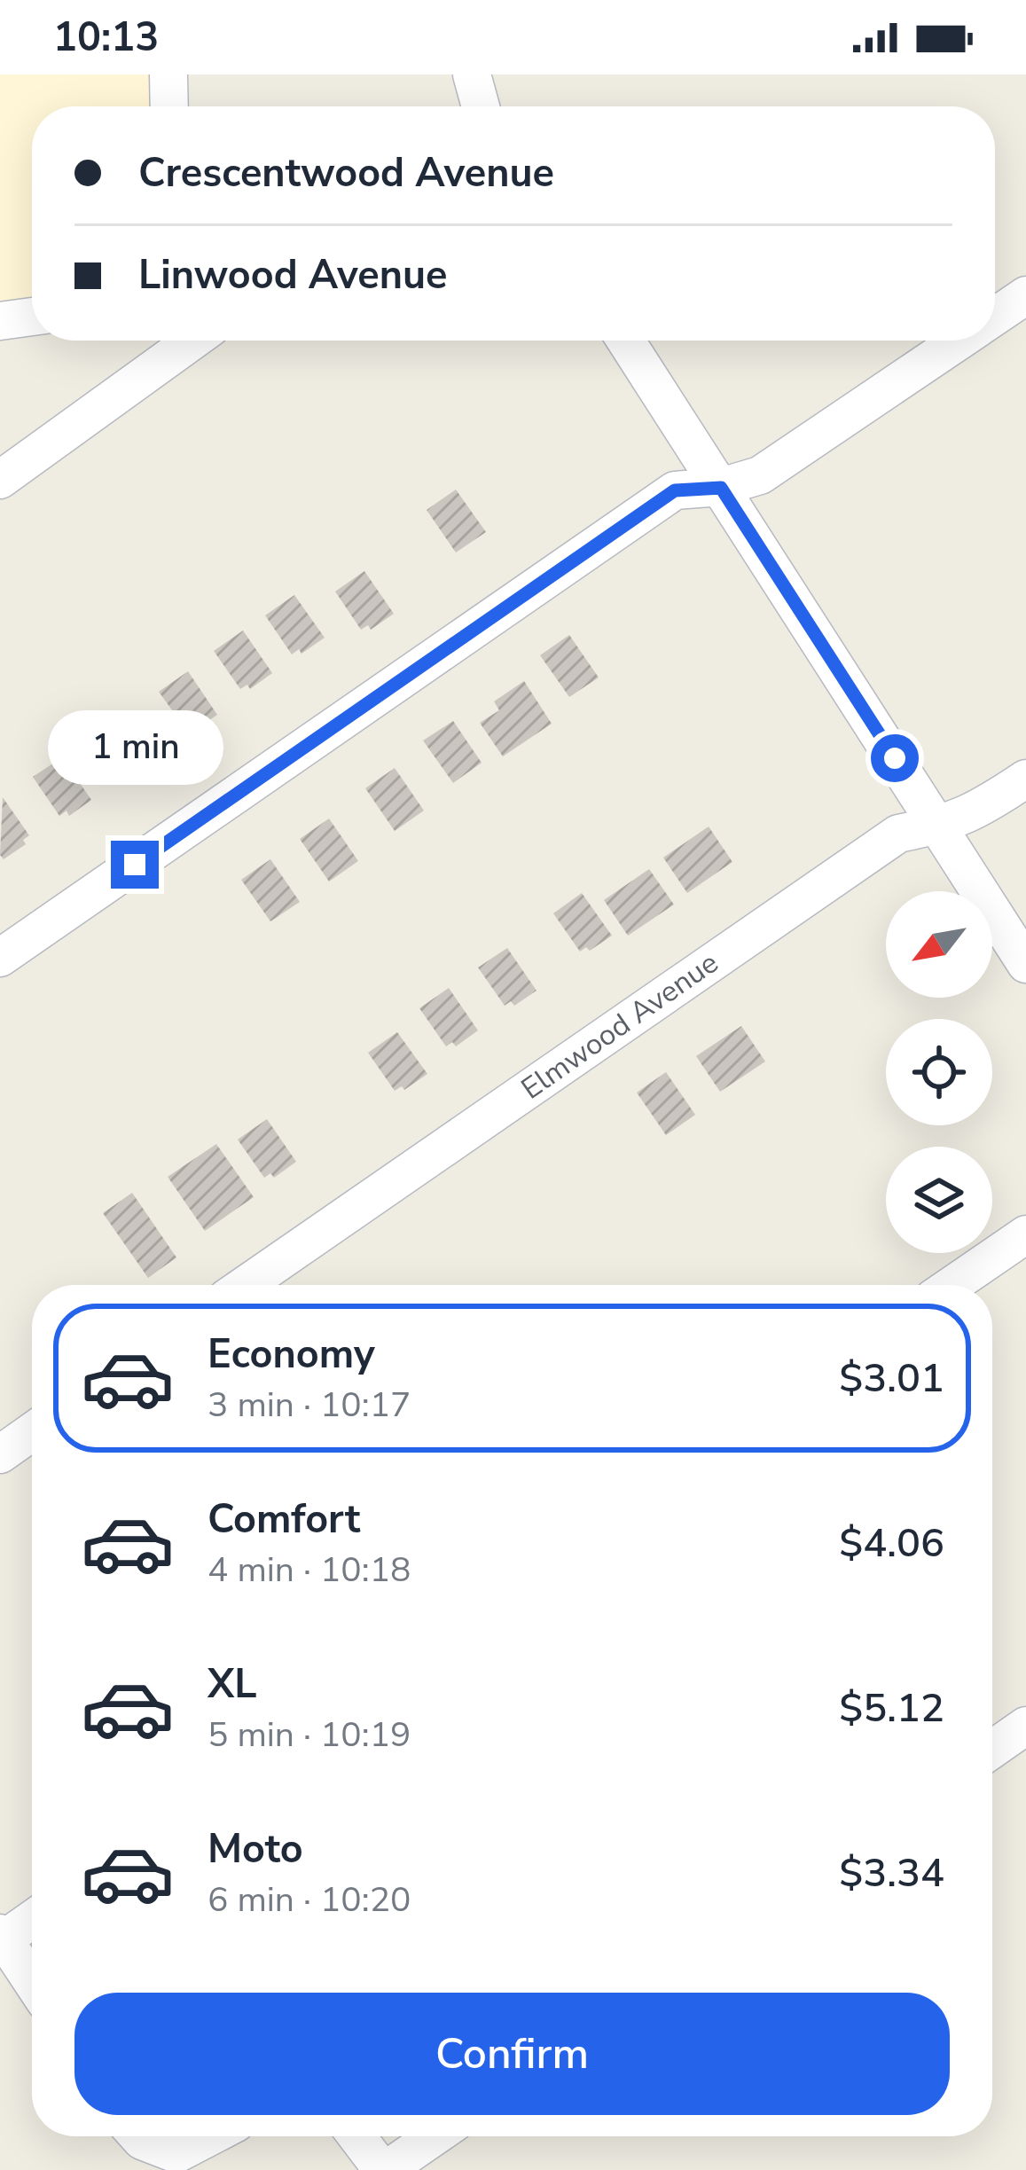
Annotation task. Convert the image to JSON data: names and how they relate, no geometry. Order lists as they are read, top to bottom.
{
  "streets": {
    "street": ["Elmwood Avenue"]
  },
  "north": "bottom left",
  "page": {
    "status": "10:13",
    "banner": ["Crescentwood Avenue", "Linwood Avenue"],
    "bubble": "1 min",
    "list": [
      {
        "name": "Economy",
        "note": "3 min · 10:17",
        "value": "$3.01"
      },
      {
        "name": "Comfort",
        "note": "4 min · 10:18",
        "value": "$4.06"
      },
      {
        "name": "XL",
        "note": "5 min · 10:19",
        "value": "$5.12"
      },
      {
        "name": "Moto",
        "note": "6 min · 10:20",
        "value": "$3.34"
      }
    ],
    "buttons": "Confirm"
  }
}
